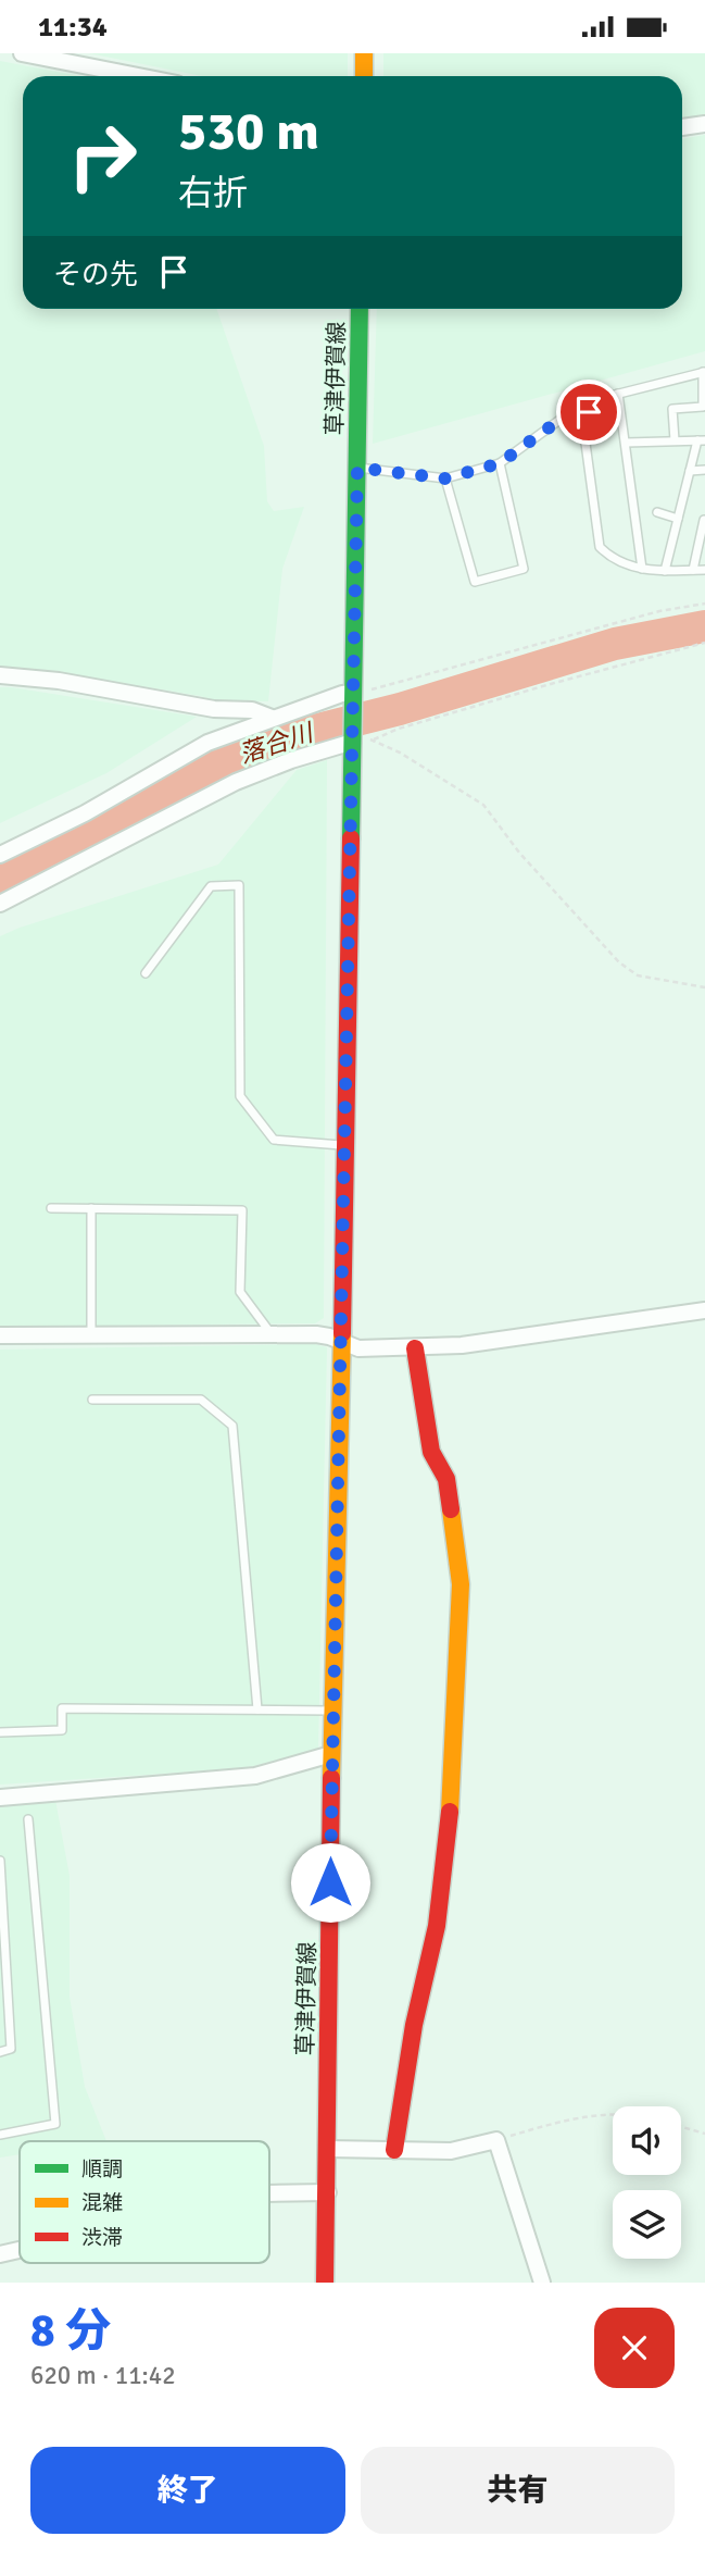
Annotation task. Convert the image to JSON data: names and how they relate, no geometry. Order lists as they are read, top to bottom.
{
  "streets": {
    "main road": ["草津伊賀線"]
  },
  "water": ["落合川"],
  "legend": ["順調", "混雑", "渋滞"],
  "page": {
    "status": "11:34",
    "turn": ["530 m", "右折"],
    "then": "その先",
    "heading": ["8 分", "620 m · 11:42"],
    "buttons": ["終了", "共有"]
  }
}
